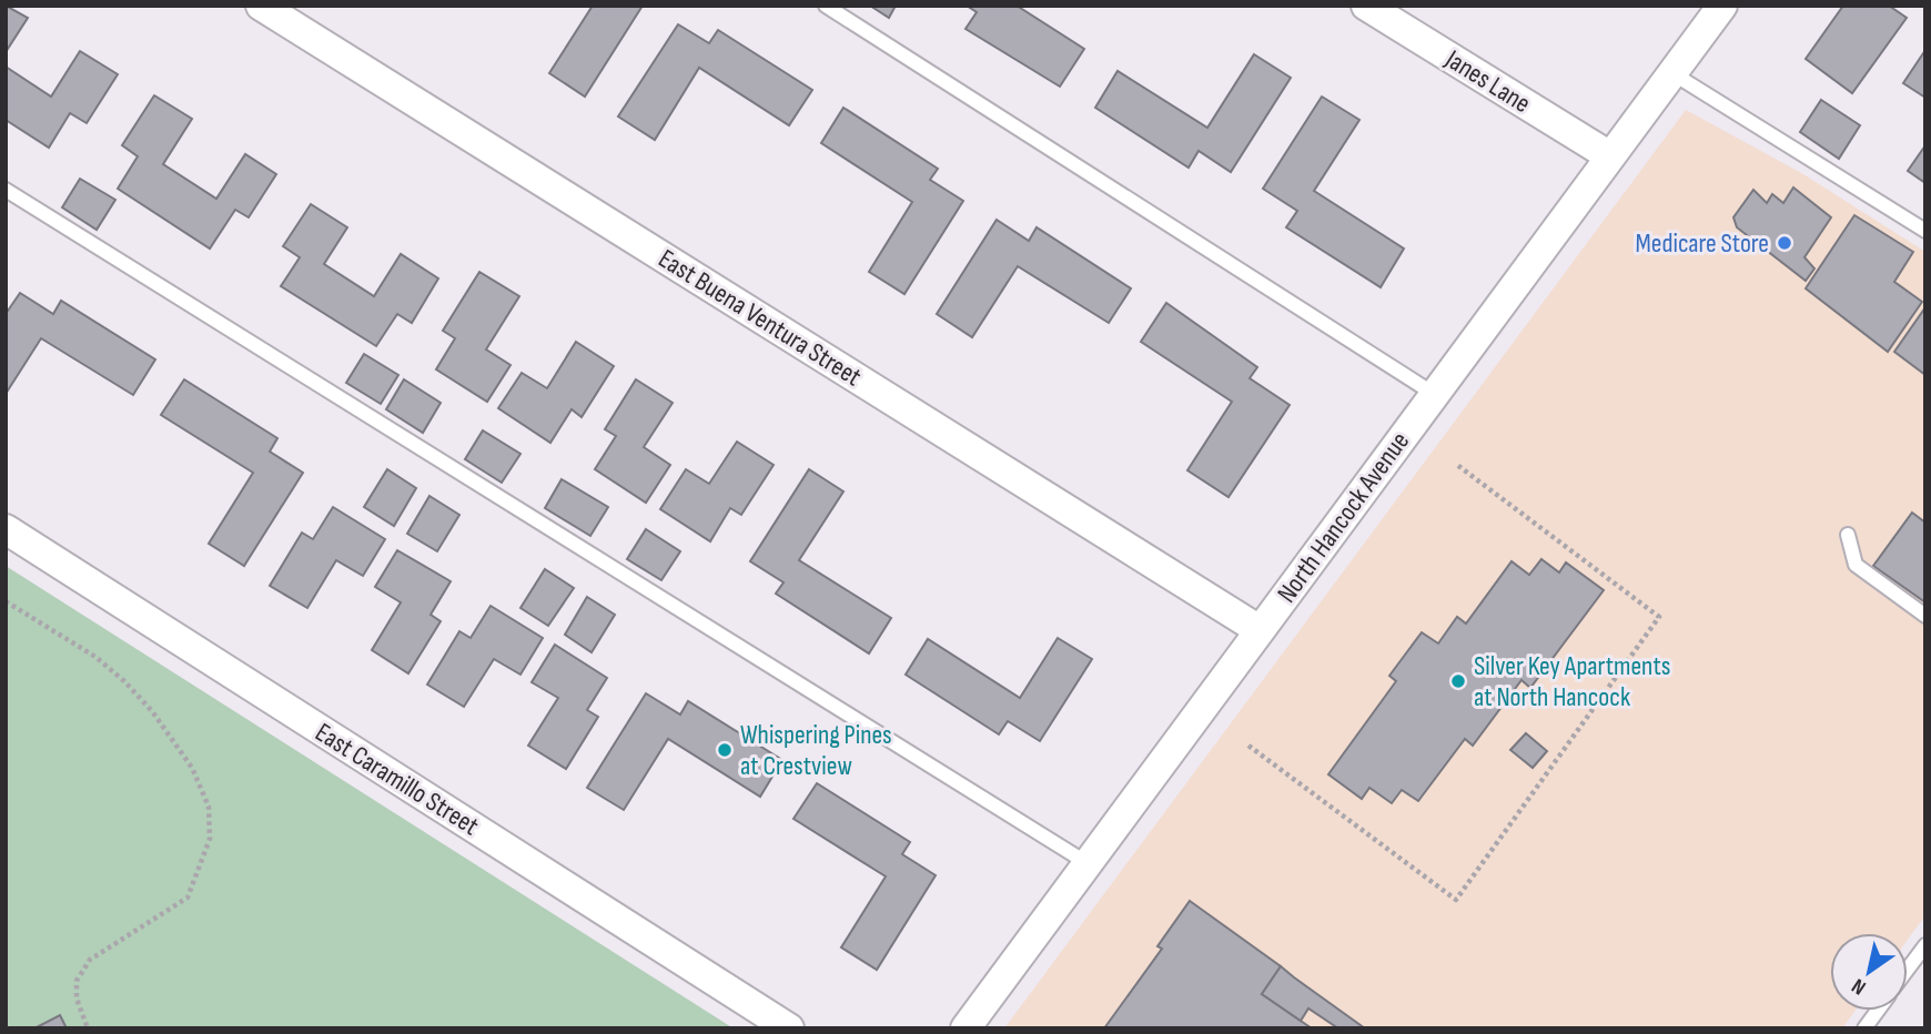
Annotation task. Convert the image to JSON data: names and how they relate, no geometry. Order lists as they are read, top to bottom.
{
  "streets": {
    "street": [
      "Janes Lane",
      "East Buena Ventura Street",
      "North Hancock Avenue",
      "East Caramillo Street"
    ]
  },
  "crossings": [
    ["Janes Lane", "North Hancock Avenue"],
    ["East Buena Ventura Street", "North Hancock Avenue"]
  ],
  "places": ["Medicare Store", "Silver Key Apartments at North Hancock", "Whispering Pines at Crestview"],
  "north": "bottom left"
}
